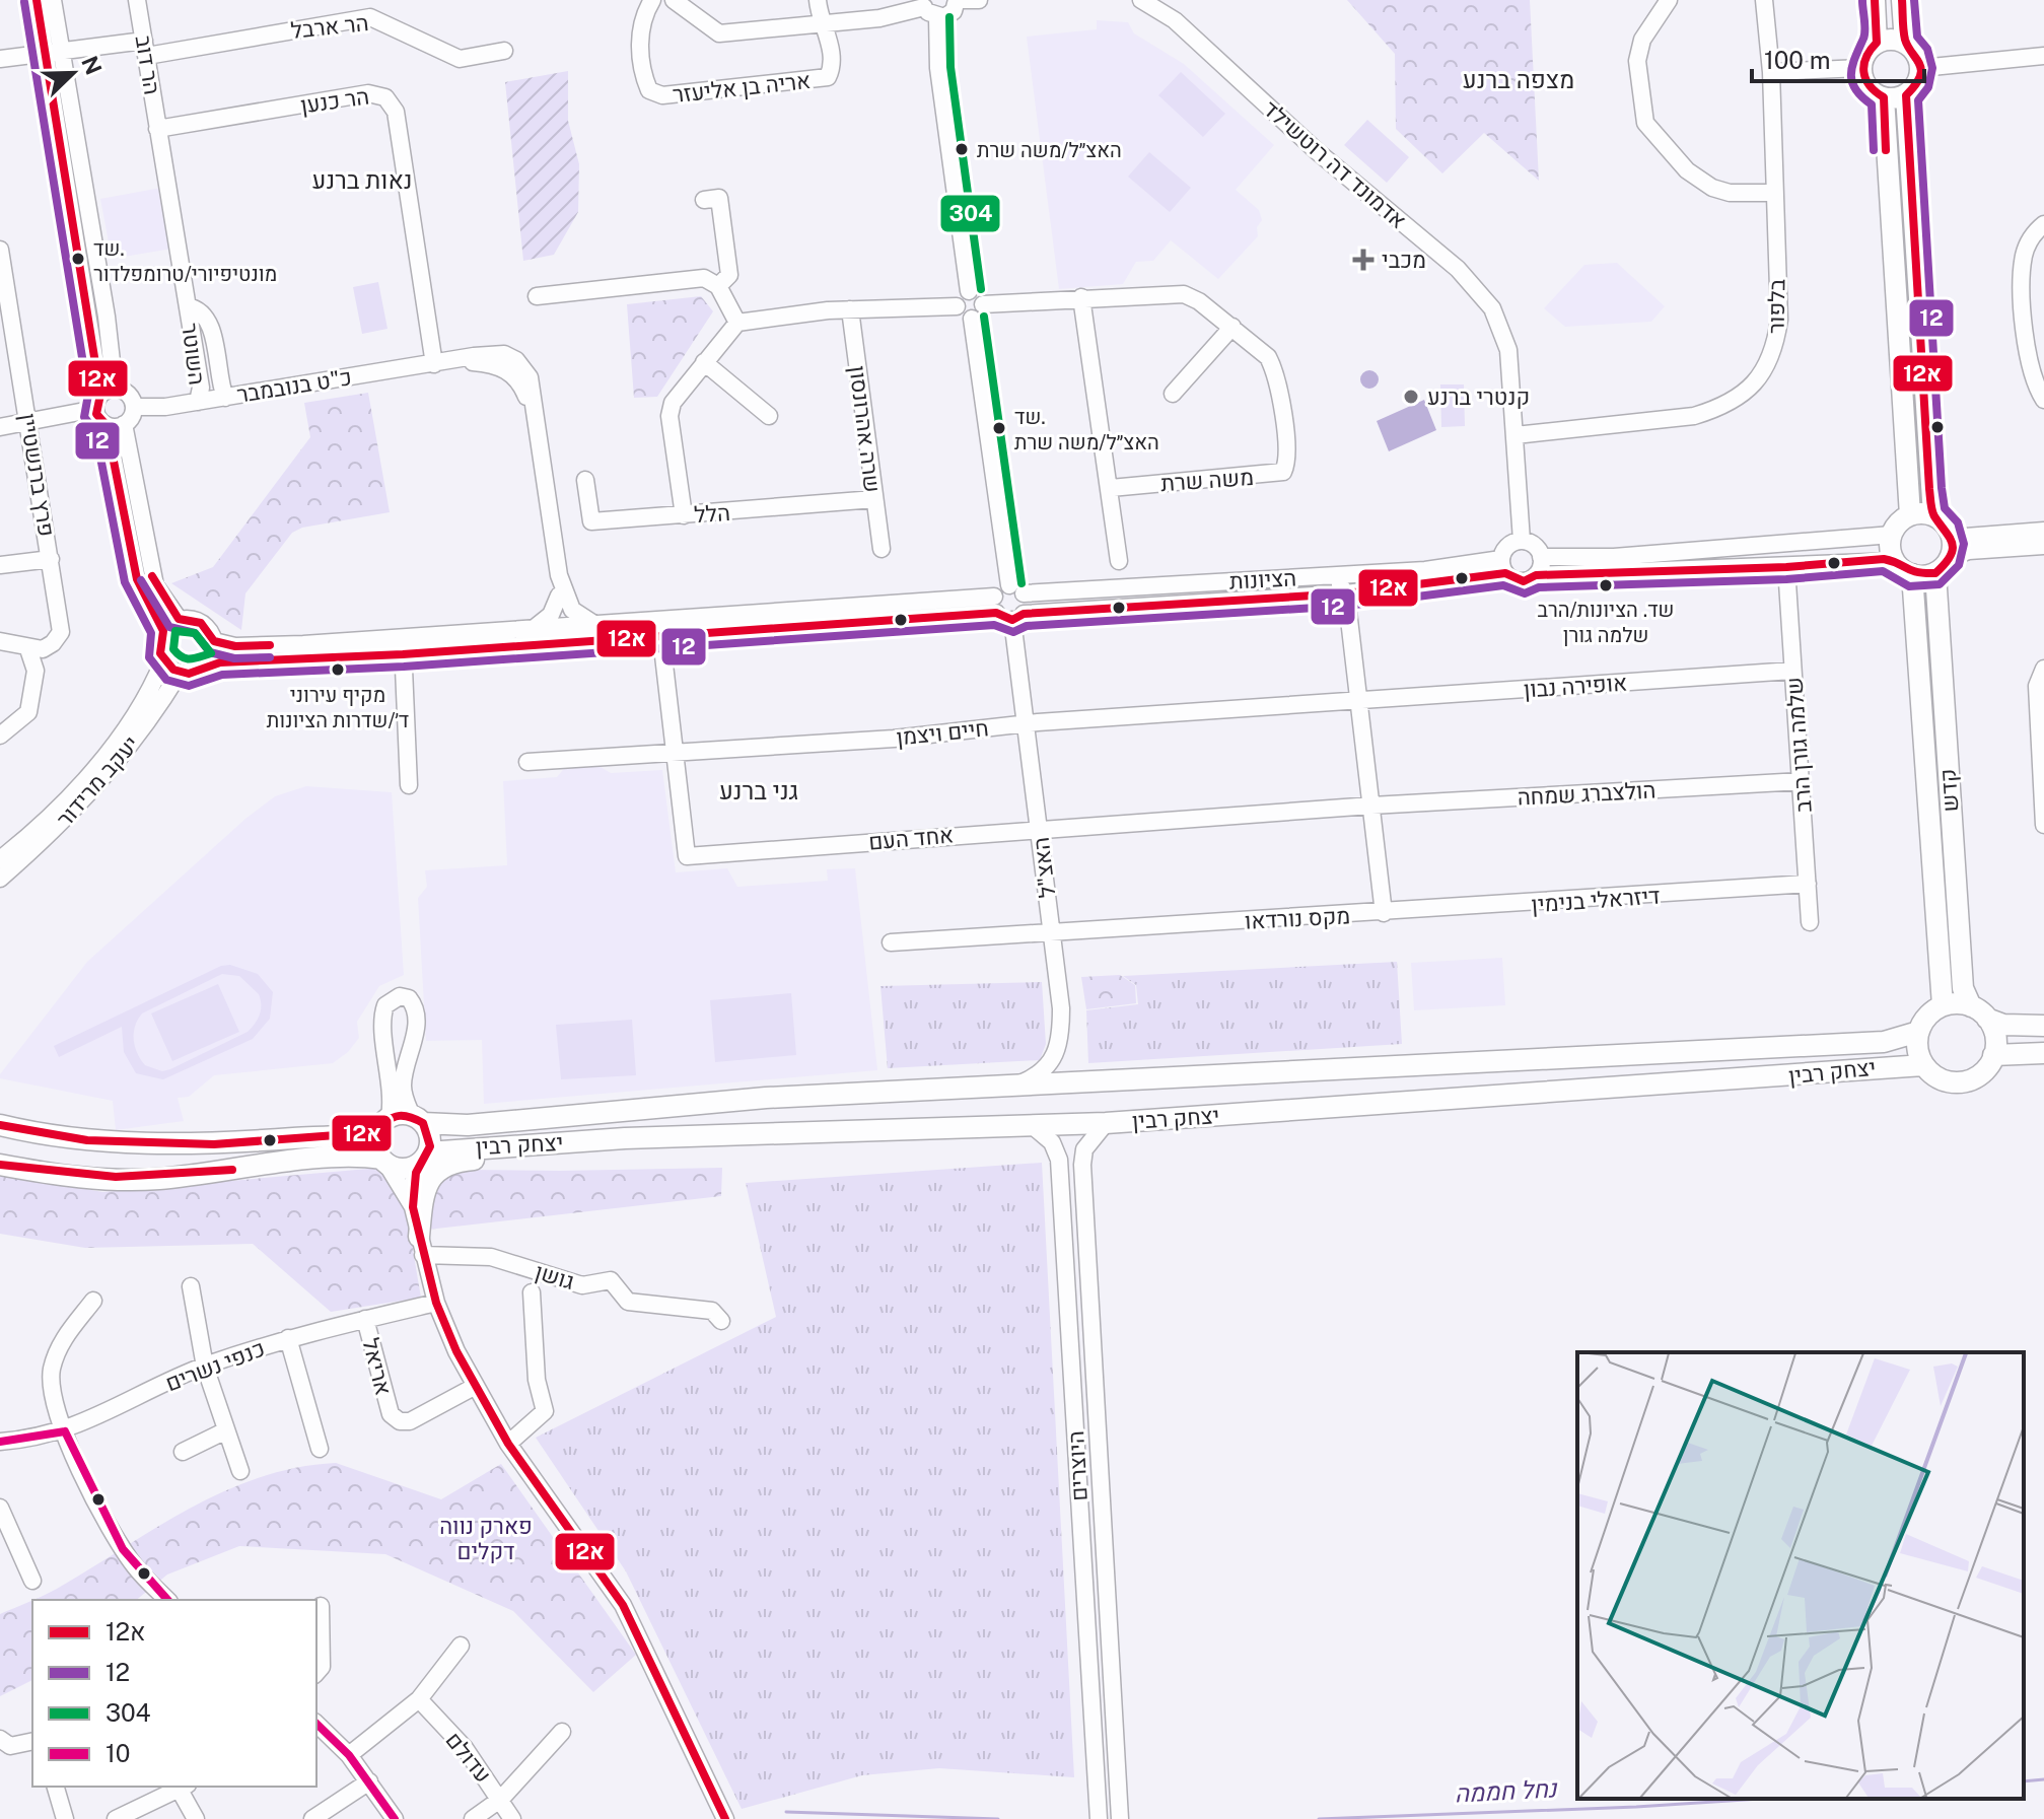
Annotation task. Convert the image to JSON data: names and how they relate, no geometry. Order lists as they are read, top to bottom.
{
  "streets": {
    "main road": ["קדש", "יצחק רבין"],
    "street": [
      "הר ארבל",
      "הר דוב",
      "אריה בן אליעזר",
      "הר כנען",
      "אדמונד דה רוטשילד",
      "בלפור",
      "השוטר",
      "כ\"ט בנובמבר",
      "שרה אהרונסון",
      "פרץ ברנשטיין",
      "משה שרת",
      "הלל",
      "הציונות",
      "אופירה נבון",
      "חיים ויצמן",
      "שלמה גורן הרב",
      "יעקב מרידור",
      "הולצברג שמחה",
      "אחד העם",
      "האצ\"ל",
      "דיזראלי בנימין",
      "מקס נורדאו",
      "גושן",
      "כנפי נשרים",
      "אריאל",
      "היוצרים",
      "עדולם"
    ]
  },
  "crossings": [
    ["הר ארבל", "הר דוב"],
    ["הר דוב", "הר כנען"],
    ["הר דוב", "השוטר"],
    ["הר כנען", "השוטר"],
    ["הר כנען", "כ\"ט בנובמבר"],
    ["אדמונד דה רוטשילד", "בלפור"],
    ["אדמונד דה רוטשילד", "הציונות"],
    ["השוטר", "כ\"ט בנובמבר"],
    ["שרה אהרונסון", "הלל"],
    ["הציונות", "האצ\"ל"],
    ["הציונות", "מקס נורדאו"],
    ["אופירה נבון", "חיים ויצמן"],
    ["אופירה נבון", "שלמה גורן הרב"],
    ["אופירה נבון", "מקס נורדאו"],
    ["חיים ויצמן", "אחד העם"],
    ["חיים ויצמן", "האצ\"ל"],
    ["חיים ויצמן", "מקס נורדאו"],
    ["שלמה גורן הרב", "הולצברג שמחה"],
    ["שלמה גורן הרב", "דיזראלי בנימין"],
    ["קדש", "יצחק רבין"],
    ["הולצברג שמחה", "אחד העם"],
    ["הולצברג שמחה", "מקס נורדאו"],
    ["אחד העם", "האצ\"ל"],
    ["אחד העם", "מקס נורדאו"],
    ["האצ\"ל", "מקס נורדאו"],
    ["האצ\"ל", "יצחק רבין"],
    ["דיזראלי בנימין", "מקס נורדאו"],
    ["יצחק רבין", "היוצרים"],
    ["כנפי נשרים", "אריאל"]
  ],
  "districts": ["מצפה ברנע", "נאות ברנע", "גני ברנע"],
  "water": ["נחל חממה"],
  "parks": ["פארק נווה דקלים"],
  "places": {
    "other": [
      "האצ״ל/משה שרת",
      "שד. מונטיפיורי/טרומפלדור",
      "קנטרי ברנע",
      "שד. האצ״ל/משה שרת",
      "שד. הציונות/הרב שלמה גורן",
      "מקיף עירוני ד׳/שדרות הציונות"
    ],
    "health": ["מכבי"]
  },
  "lines": [
    "transit line 12א",
    "transit line 12",
    "transit line 304",
    "transit line 10"
  ],
  "legend": [
    "12א",
    "12",
    "304",
    "10"
  ],
  "scale_bar": "100 m",
  "north": "top right"
}
